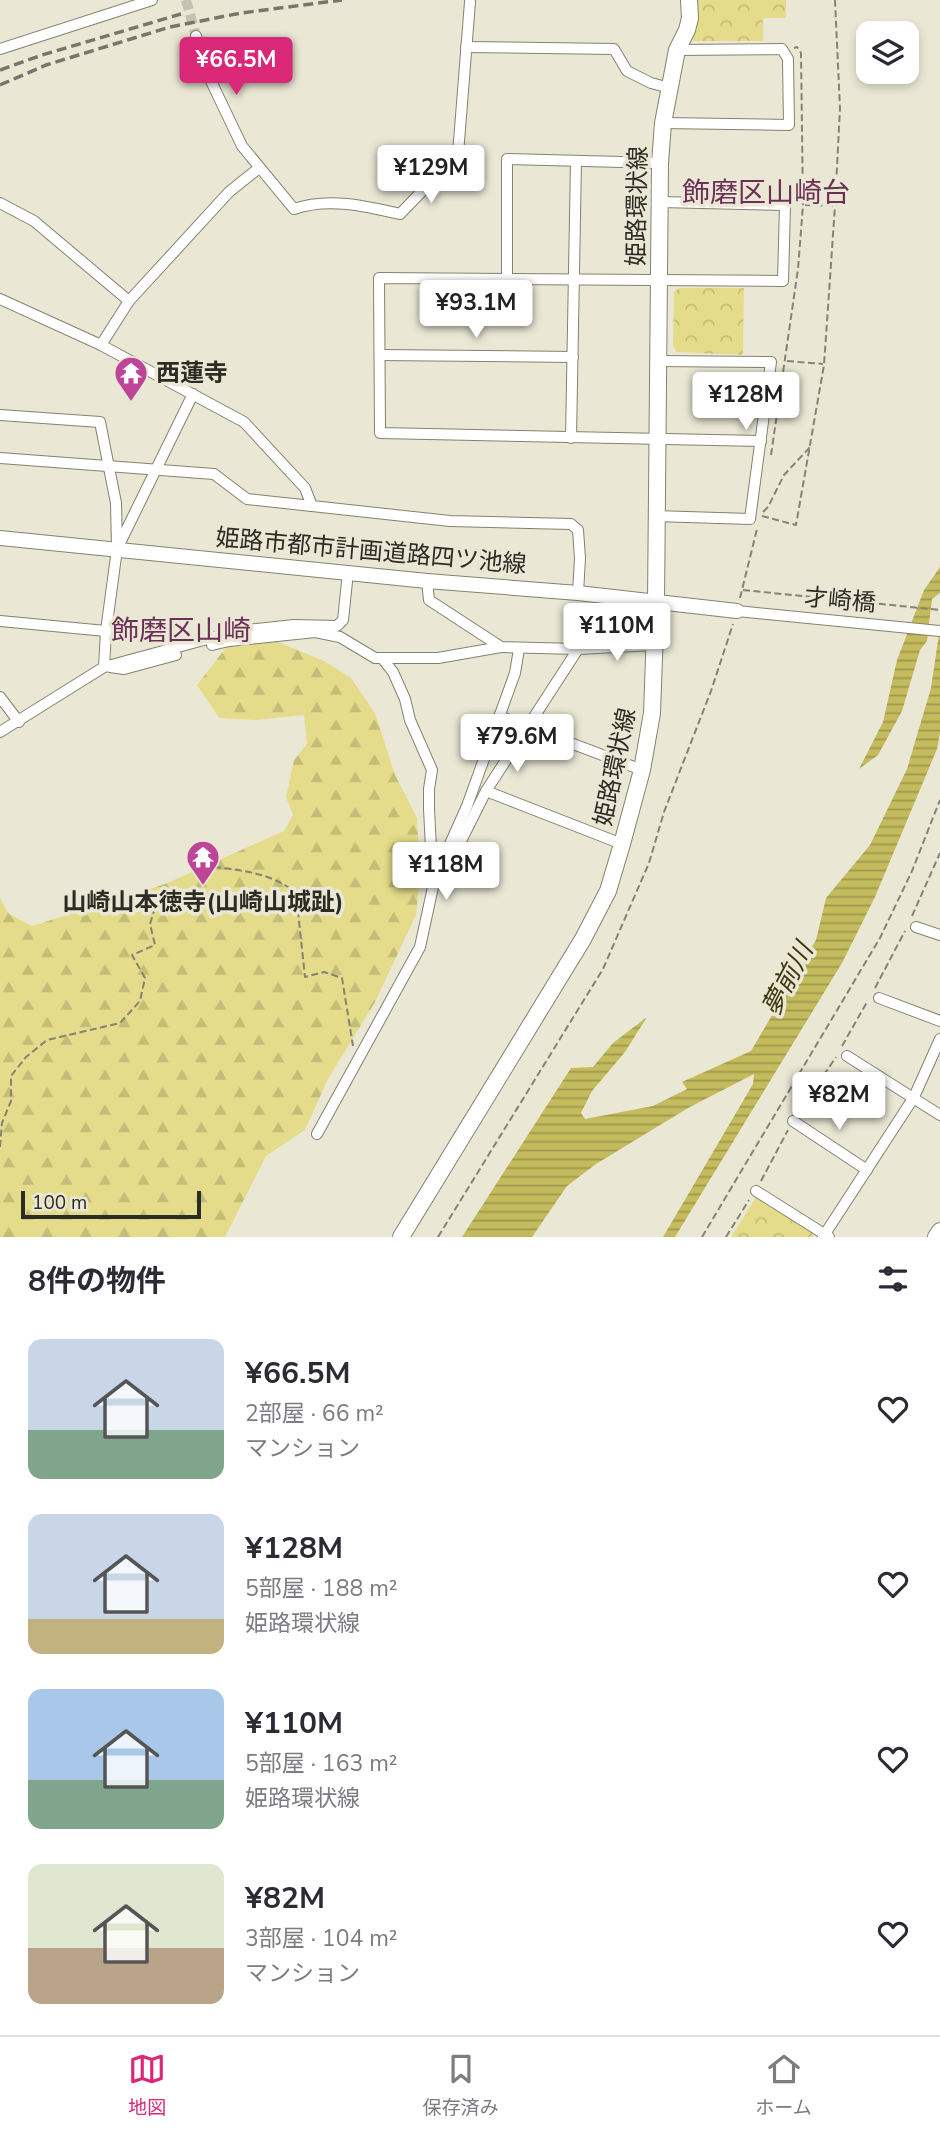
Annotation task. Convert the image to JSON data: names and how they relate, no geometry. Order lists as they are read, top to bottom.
{
  "streets": {
    "main road": ["姫路環状線"],
    "street": ["姫路市都市計画道路四ツ池線", "才崎橋"]
  },
  "crossings": [
    ["姫路環状線", "姫路市都市計画道路四ツ池線"],
    ["姫路市都市計画道路四ツ池線", "才崎橋"]
  ],
  "districts": ["飾磨区山崎台", "飾磨区山崎"],
  "water": ["夢前川"],
  "places": {
    "temple": ["西蓮寺", "山崎山本徳寺(山崎山城趾)"]
  },
  "scale_bar": "100 m",
  "page": {
    "price": [
      "¥66.5M",
      "¥129M",
      "¥93.1M",
      "¥128M",
      "¥110M",
      "¥79.6M",
      "¥118M",
      "¥82M"
    ],
    "scale": "100 m",
    "heading": "8件の物件",
    "list": [
      {
        "name": "¥66.5M",
        "note": "2部屋 · 66 m² · マンション"
      },
      {
        "name": "¥128M",
        "note": "5部屋 · 188 m² · 姫路環状線"
      },
      {
        "name": "¥110M",
        "note": "5部屋 · 163 m² · 姫路環状線"
      },
      {
        "name": "¥82M",
        "note": "3部屋 · 104 m² · マンション"
      }
    ],
    "tabs": ["地図", "保存済み", "ホーム"]
  }
}
